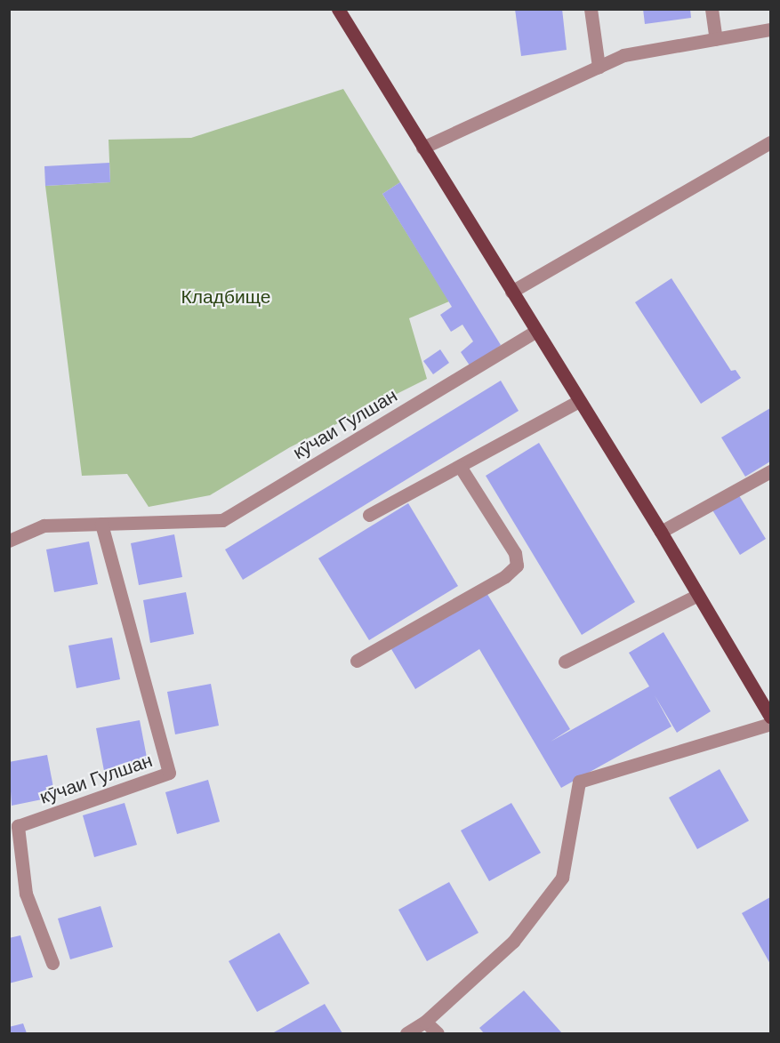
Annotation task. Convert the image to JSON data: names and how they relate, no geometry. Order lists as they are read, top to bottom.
{
  "streets": {
    "street": ["кӯчаи Гулшан"]
  },
  "parks": ["Кладбище"]
}
